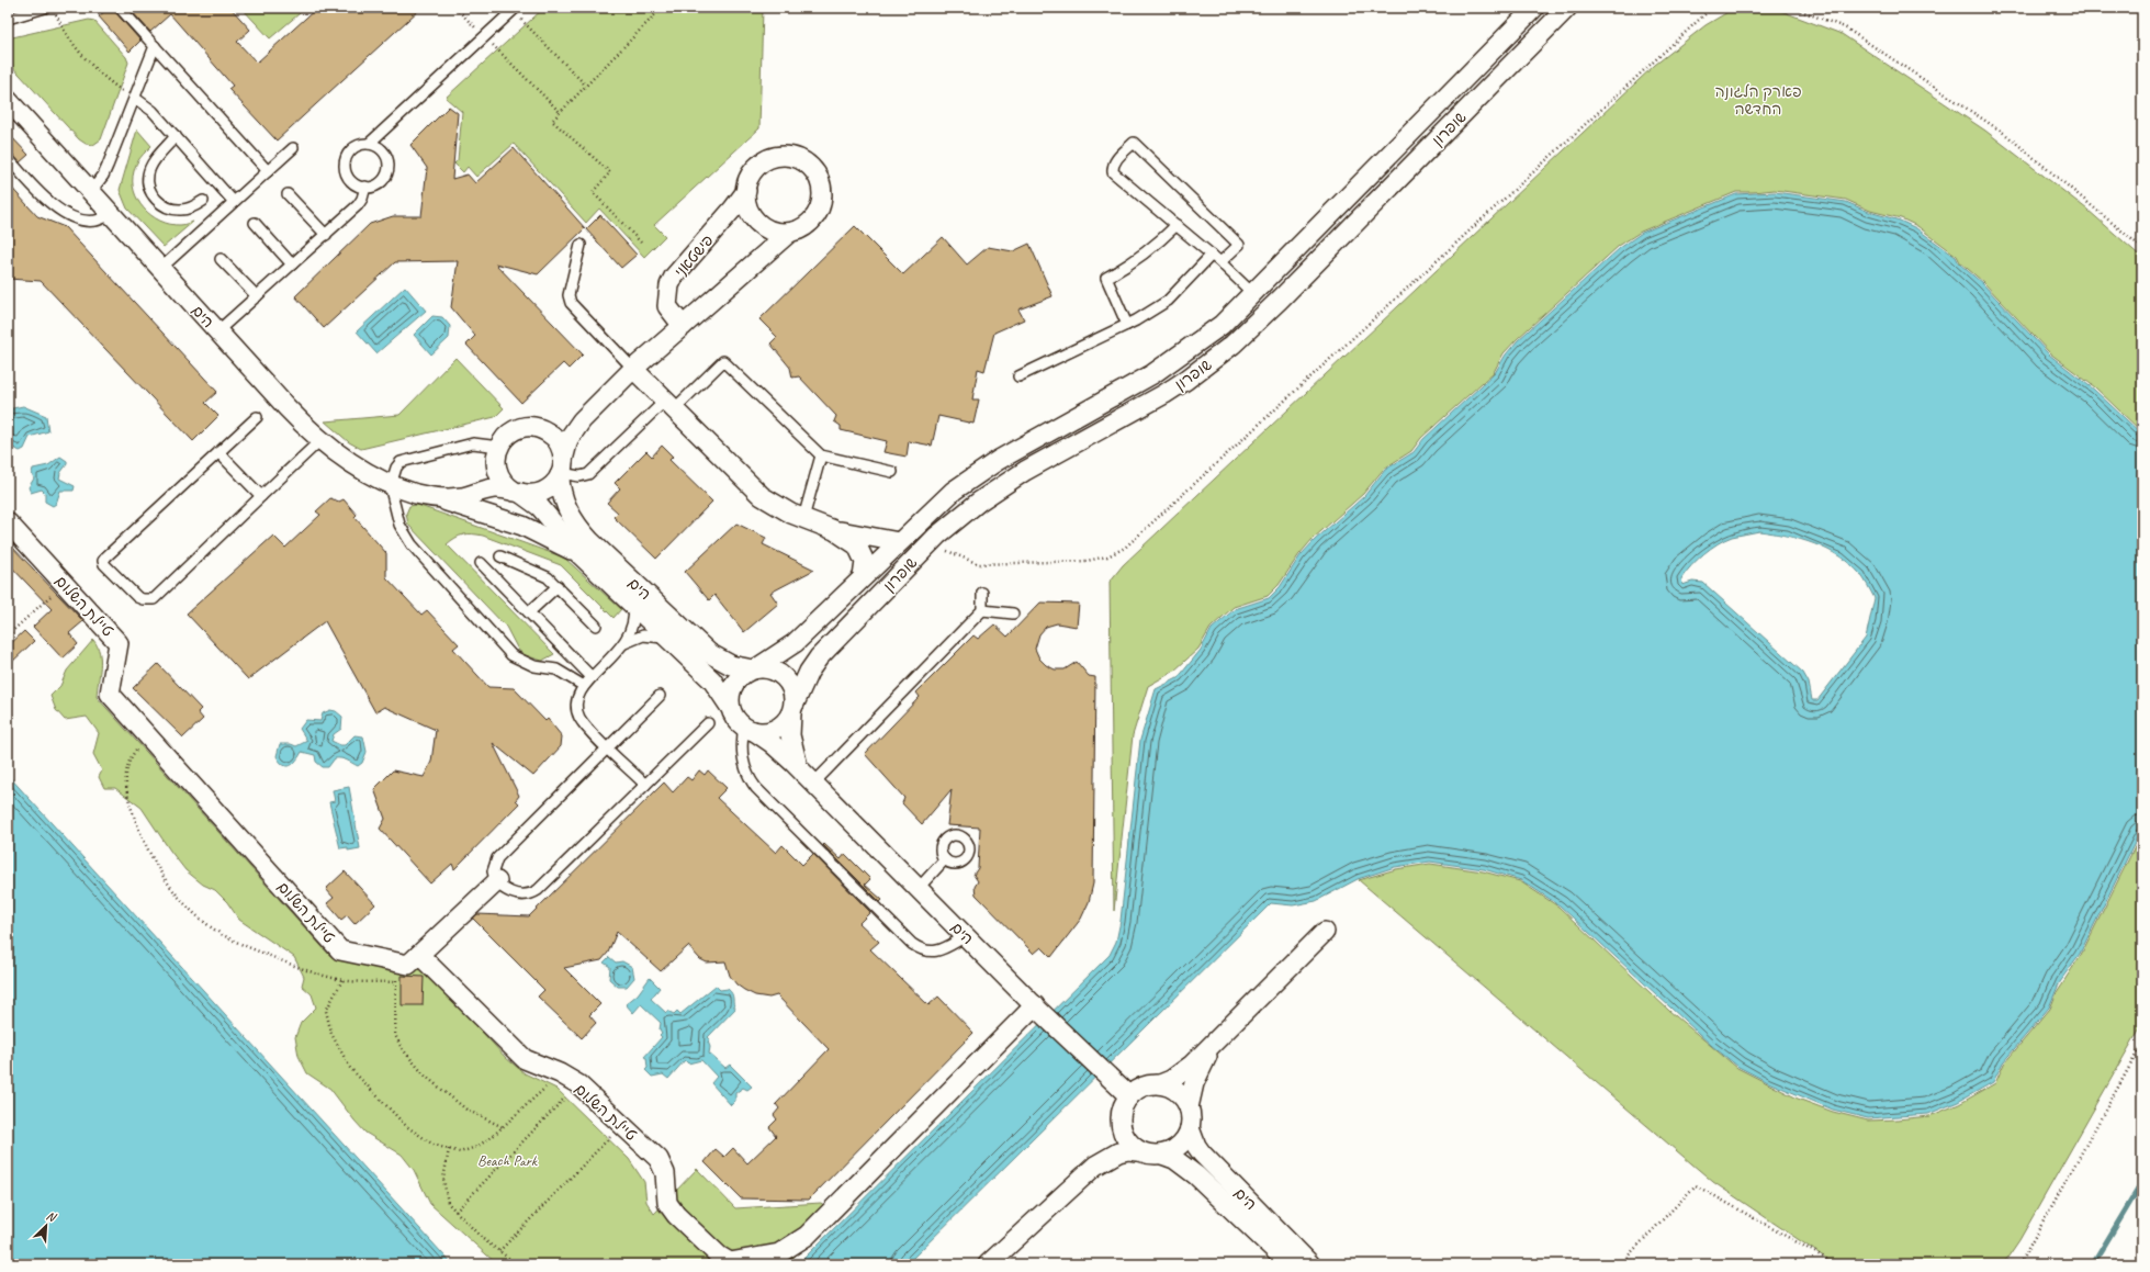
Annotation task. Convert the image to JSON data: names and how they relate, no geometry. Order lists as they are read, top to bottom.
{
  "streets": {
    "street": [
      "שופרון",
      "פישטאני",
      "הים",
      "טיילת השלום"
    ]
  },
  "crossings": [
    ["שופרון", "הים"]
  ],
  "parks": ["פארק הלגונה החדשה", "Beach Park"],
  "north": "top right"
}
